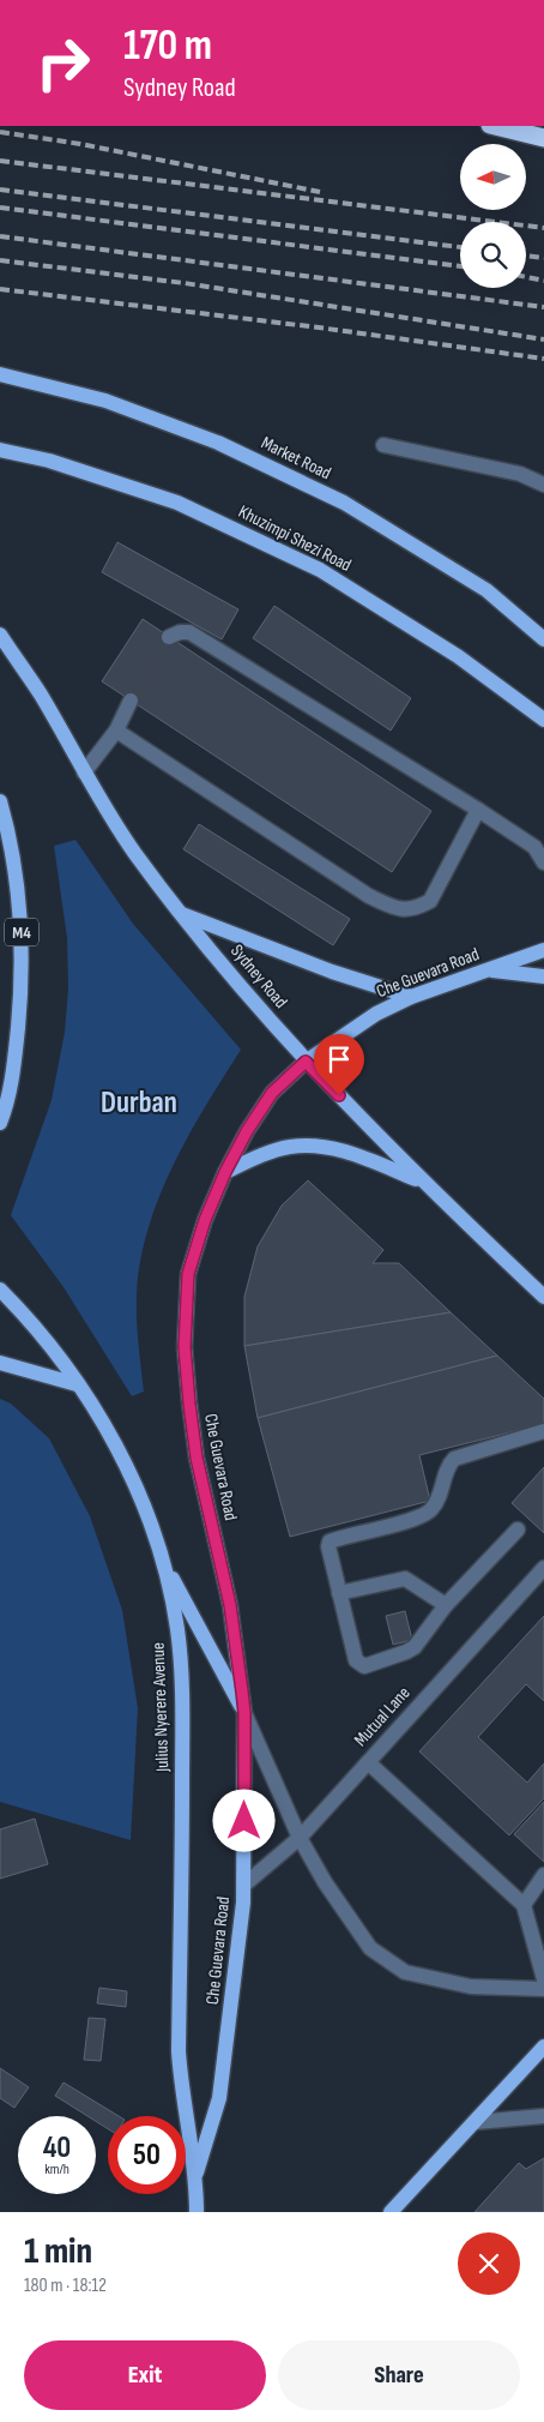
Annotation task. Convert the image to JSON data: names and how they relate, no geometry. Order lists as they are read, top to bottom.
{
  "streets": {
    "main road": [
      "Market Road",
      "Khuzimpi Shezi Road",
      "M4",
      "Che Guevara Road",
      "Sydney Road",
      "Julius Nyerere Avenue"
    ],
    "street": ["Mutual Lane"]
  },
  "crossings": [
    ["Che Guevara Road", "Sydney Road"],
    ["Che Guevara Road", "Julius Nyerere Avenue"],
    ["Che Guevara Road", "Mutual Lane"]
  ],
  "districts": ["Durban"],
  "north": "left",
  "page": {
    "turn": ["170 m", "Sydney Road"],
    "speed": "40 km/h",
    "limit": "50",
    "heading": ["1 min", "180 m · 18:12"],
    "buttons": ["Exit", "Share"]
  }
}
